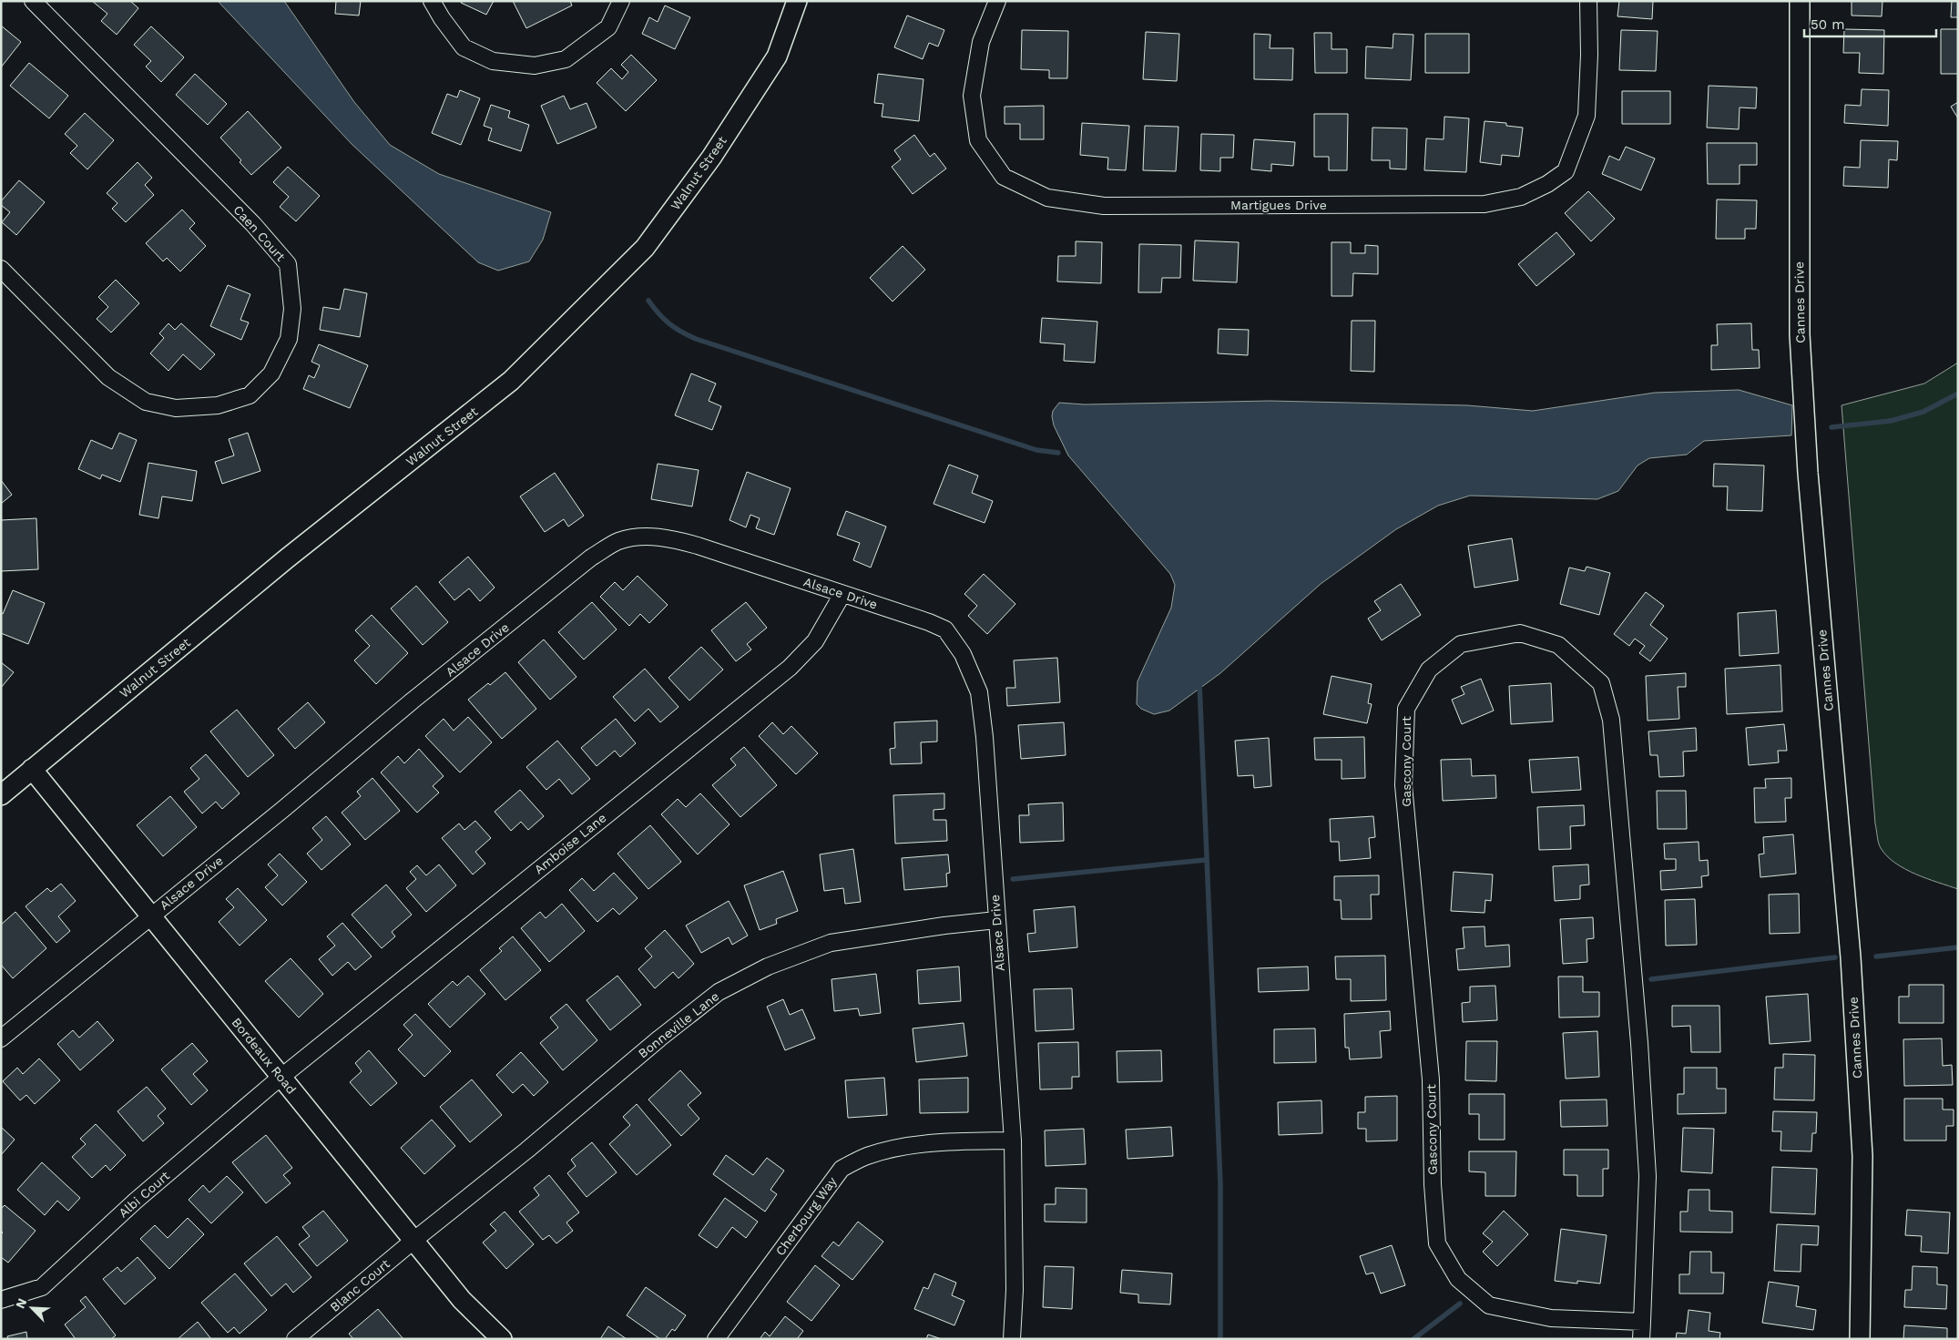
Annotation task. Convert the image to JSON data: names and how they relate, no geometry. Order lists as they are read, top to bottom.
{
  "streets": {
    "street": [
      "Walnut Street",
      "Martigues Drive",
      "Caen Court",
      "Cannes Drive",
      "Alsace Drive",
      "Gascony Court",
      "Amboise Lane",
      "Bonneville Lane",
      "Bordeaux Road",
      "Albi Court",
      "Cherbourg Way",
      "Blanc Court"
    ]
  },
  "crossings": [
    ["Walnut Street", "Bordeaux Road"],
    ["Alsace Drive", "Amboise Lane"],
    ["Alsace Drive", "Bonneville Lane"],
    ["Alsace Drive", "Bordeaux Road"],
    ["Alsace Drive", "Cherbourg Way"],
    ["Amboise Lane", "Bordeaux Road"],
    ["Amboise Lane", "Albi Court"],
    ["Bonneville Lane", "Bordeaux Road"],
    ["Bonneville Lane", "Blanc Court"],
    ["Bordeaux Road", "Albi Court"],
    ["Bordeaux Road", "Blanc Court"]
  ],
  "scale_bar": "50 m",
  "north": "top left"
}
